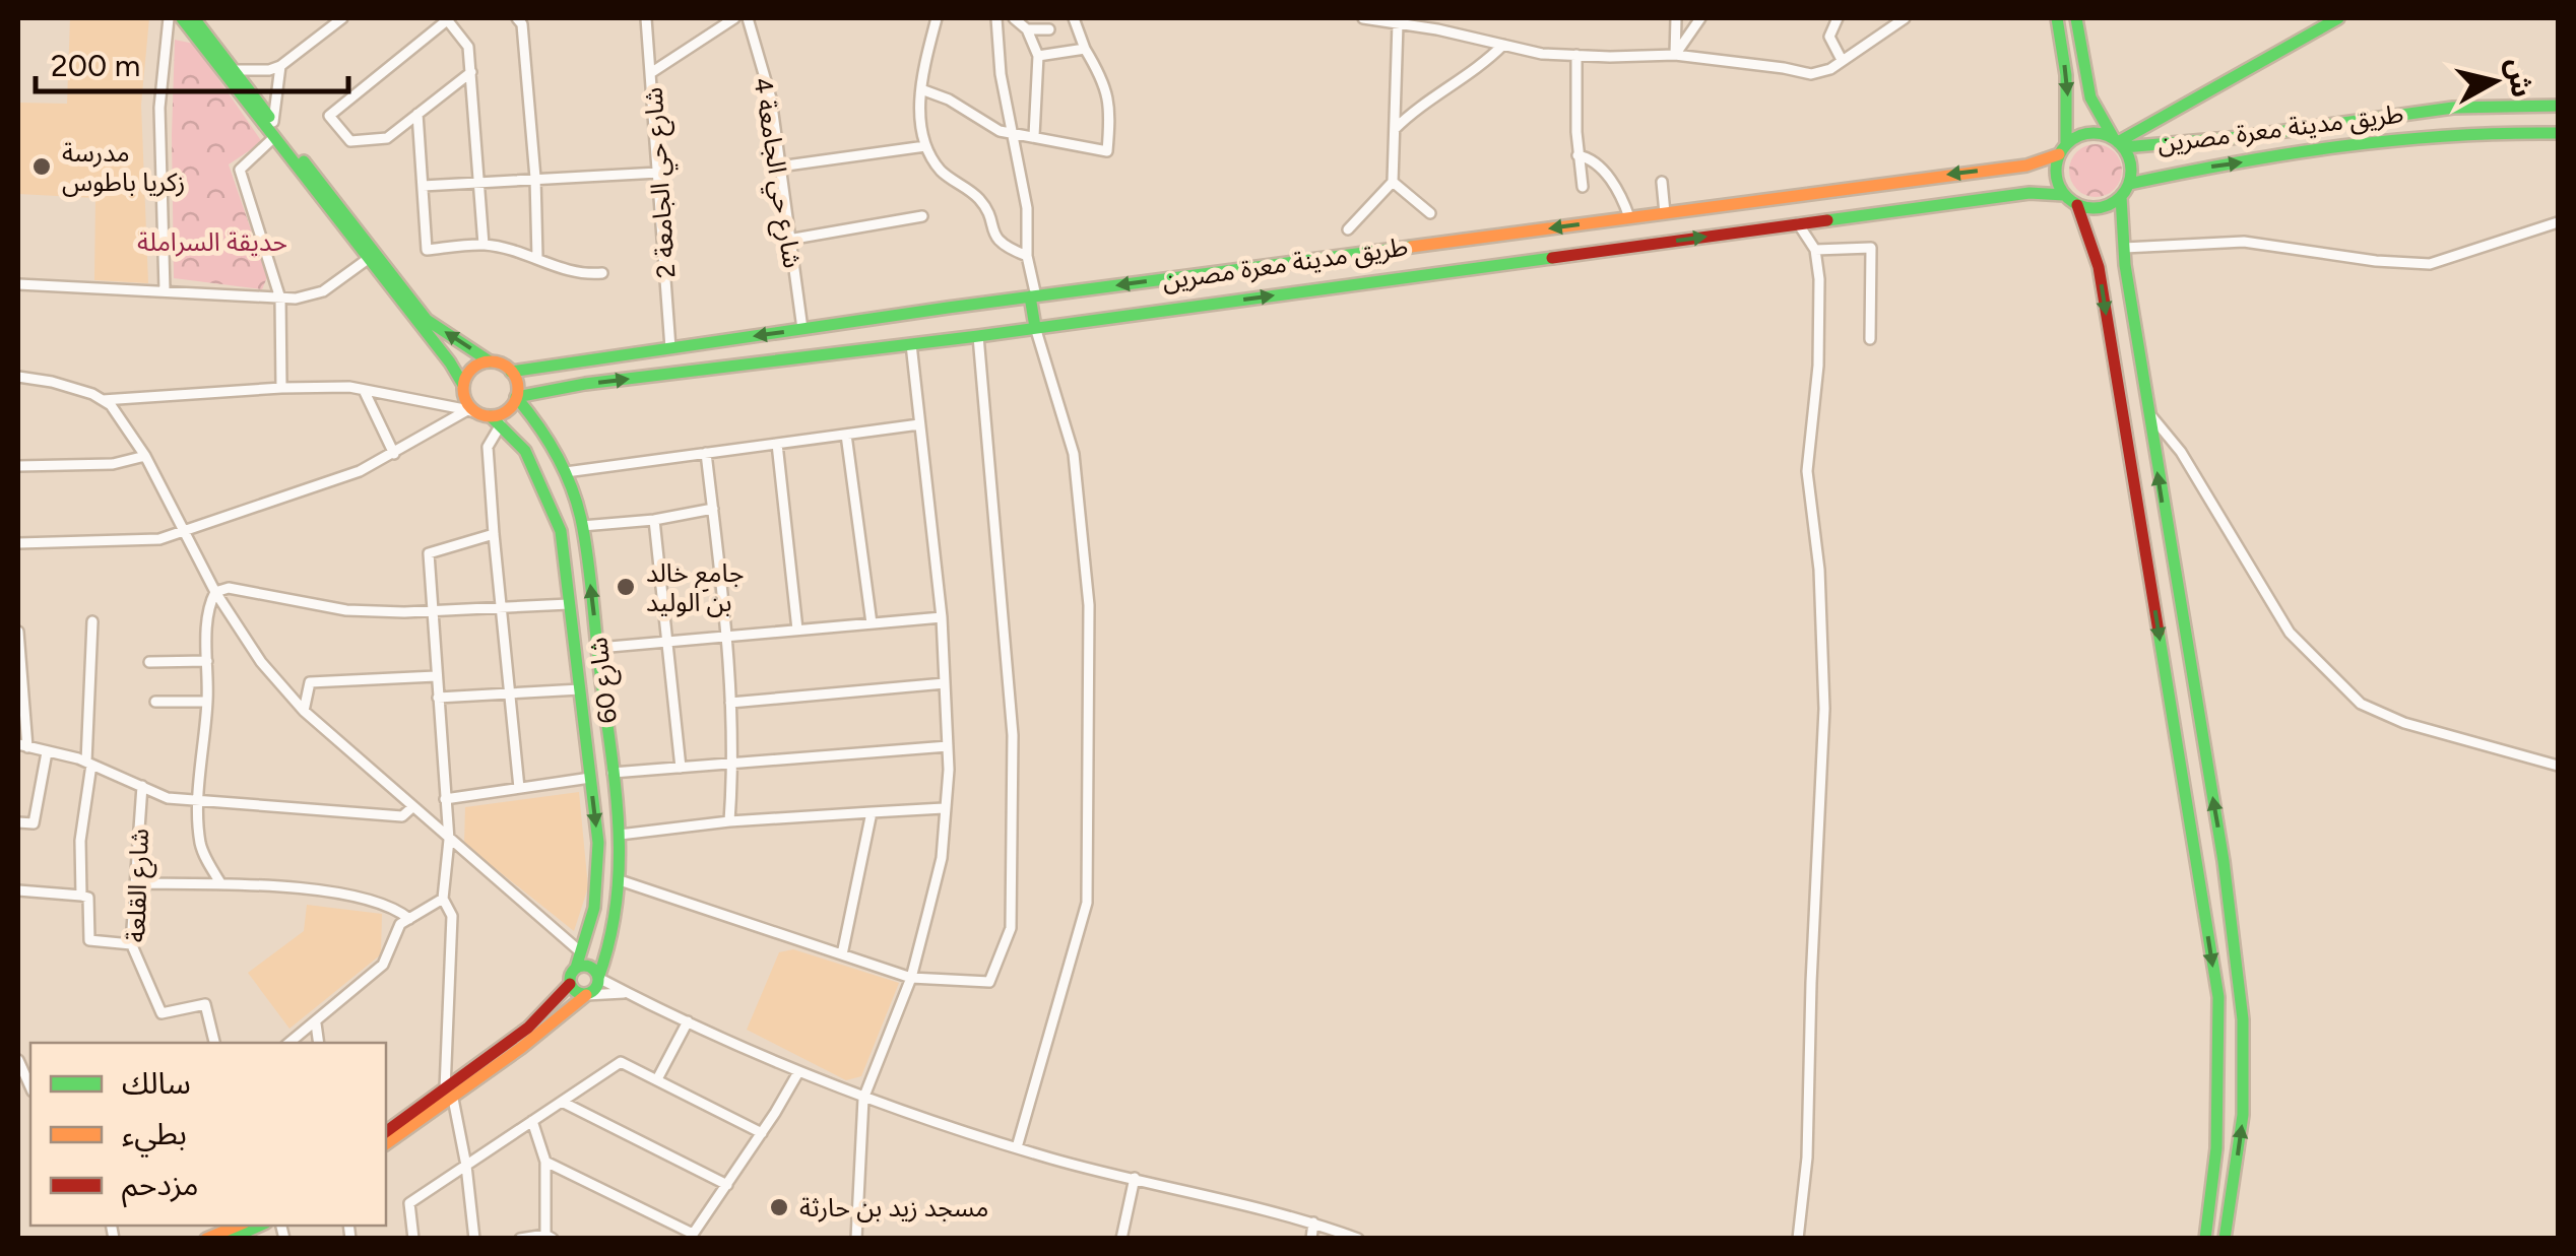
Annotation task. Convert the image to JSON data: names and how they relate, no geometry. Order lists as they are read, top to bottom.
{
  "streets": {
    "main road": ["طريق مدينة معرة مصرين", "شارع 60"],
    "street": ["شارع حي الجامعة 4", "شارع حي الجامعة 2", "شارع القلعة"]
  },
  "crossings": [
    ["طريق مدينة معرة مصرين", "شارع حي الجامعة 4"],
    ["طريق مدينة معرة مصرين", "شارع حي الجامعة 2"],
    ["طريق مدينة معرة مصرين", "شارع 60"]
  ],
  "parks": ["حديقة السراملة"],
  "places": ["مدرسة زكريا باطوس", "جامع خالد بن الوليد", "مسجد زيد بن حارثة"],
  "legend": ["سالك", "بطيء", "مزدحم"],
  "scale_bar": "200 m",
  "north": "right"
}
